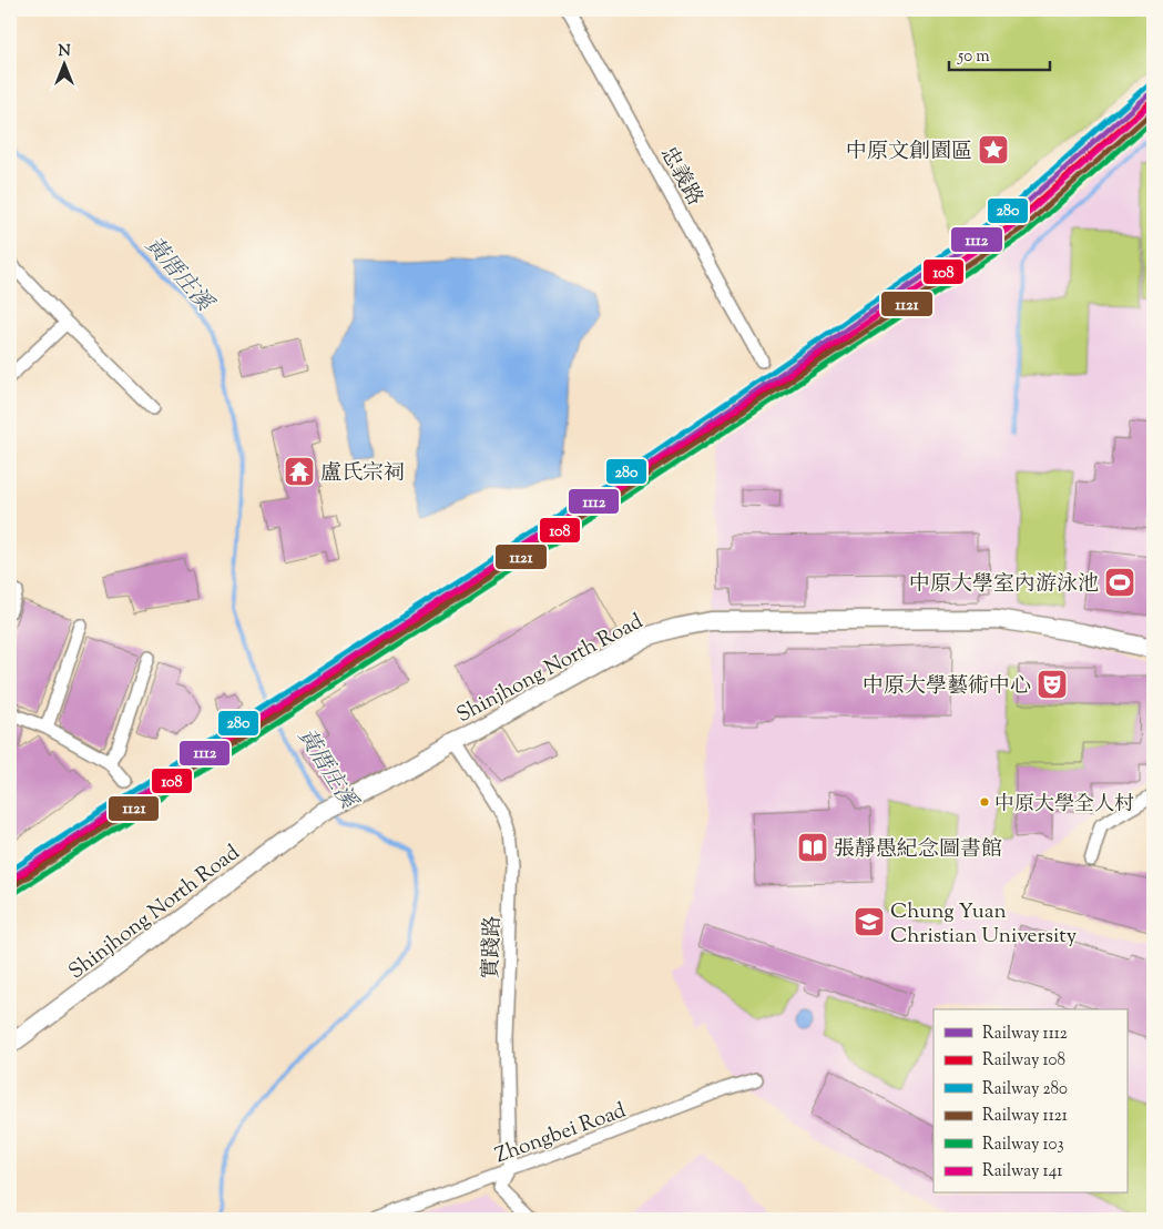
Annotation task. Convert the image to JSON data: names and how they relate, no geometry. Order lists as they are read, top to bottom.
{
  "streets": {
    "street": [
      "忠義路",
      "Shinjhong North Road",
      "實踐路",
      "Zhongbei Road"
    ]
  },
  "crossings": [
    ["Shinjhong North Road", "實踐路"],
    ["實踐路", "Zhongbei Road"]
  ],
  "water": ["黃厝庄溪"],
  "places": {
    "place": ["中原文創園區"],
    "temple": ["盧氏宗祠"],
    "sports": ["中原大學室內游泳池"],
    "theatre": ["中原大學藝術中心"],
    "other": ["中原大學全人村"],
    "library": ["張靜愚紀念圖書館"],
    "school or university": ["Chung Yuan Christian University"]
  },
  "lines": [
    "rail line 280",
    "rail line 1112",
    "rail line 108",
    "rail line 141",
    "rail line 1121",
    "rail line 103"
  ],
  "legend": [
    "Railway 1112",
    "Railway 108",
    "Railway 280",
    "Railway 1121",
    "Railway 103",
    "Railway 141"
  ],
  "scale_bar": "50 m",
  "north": "top"
}
